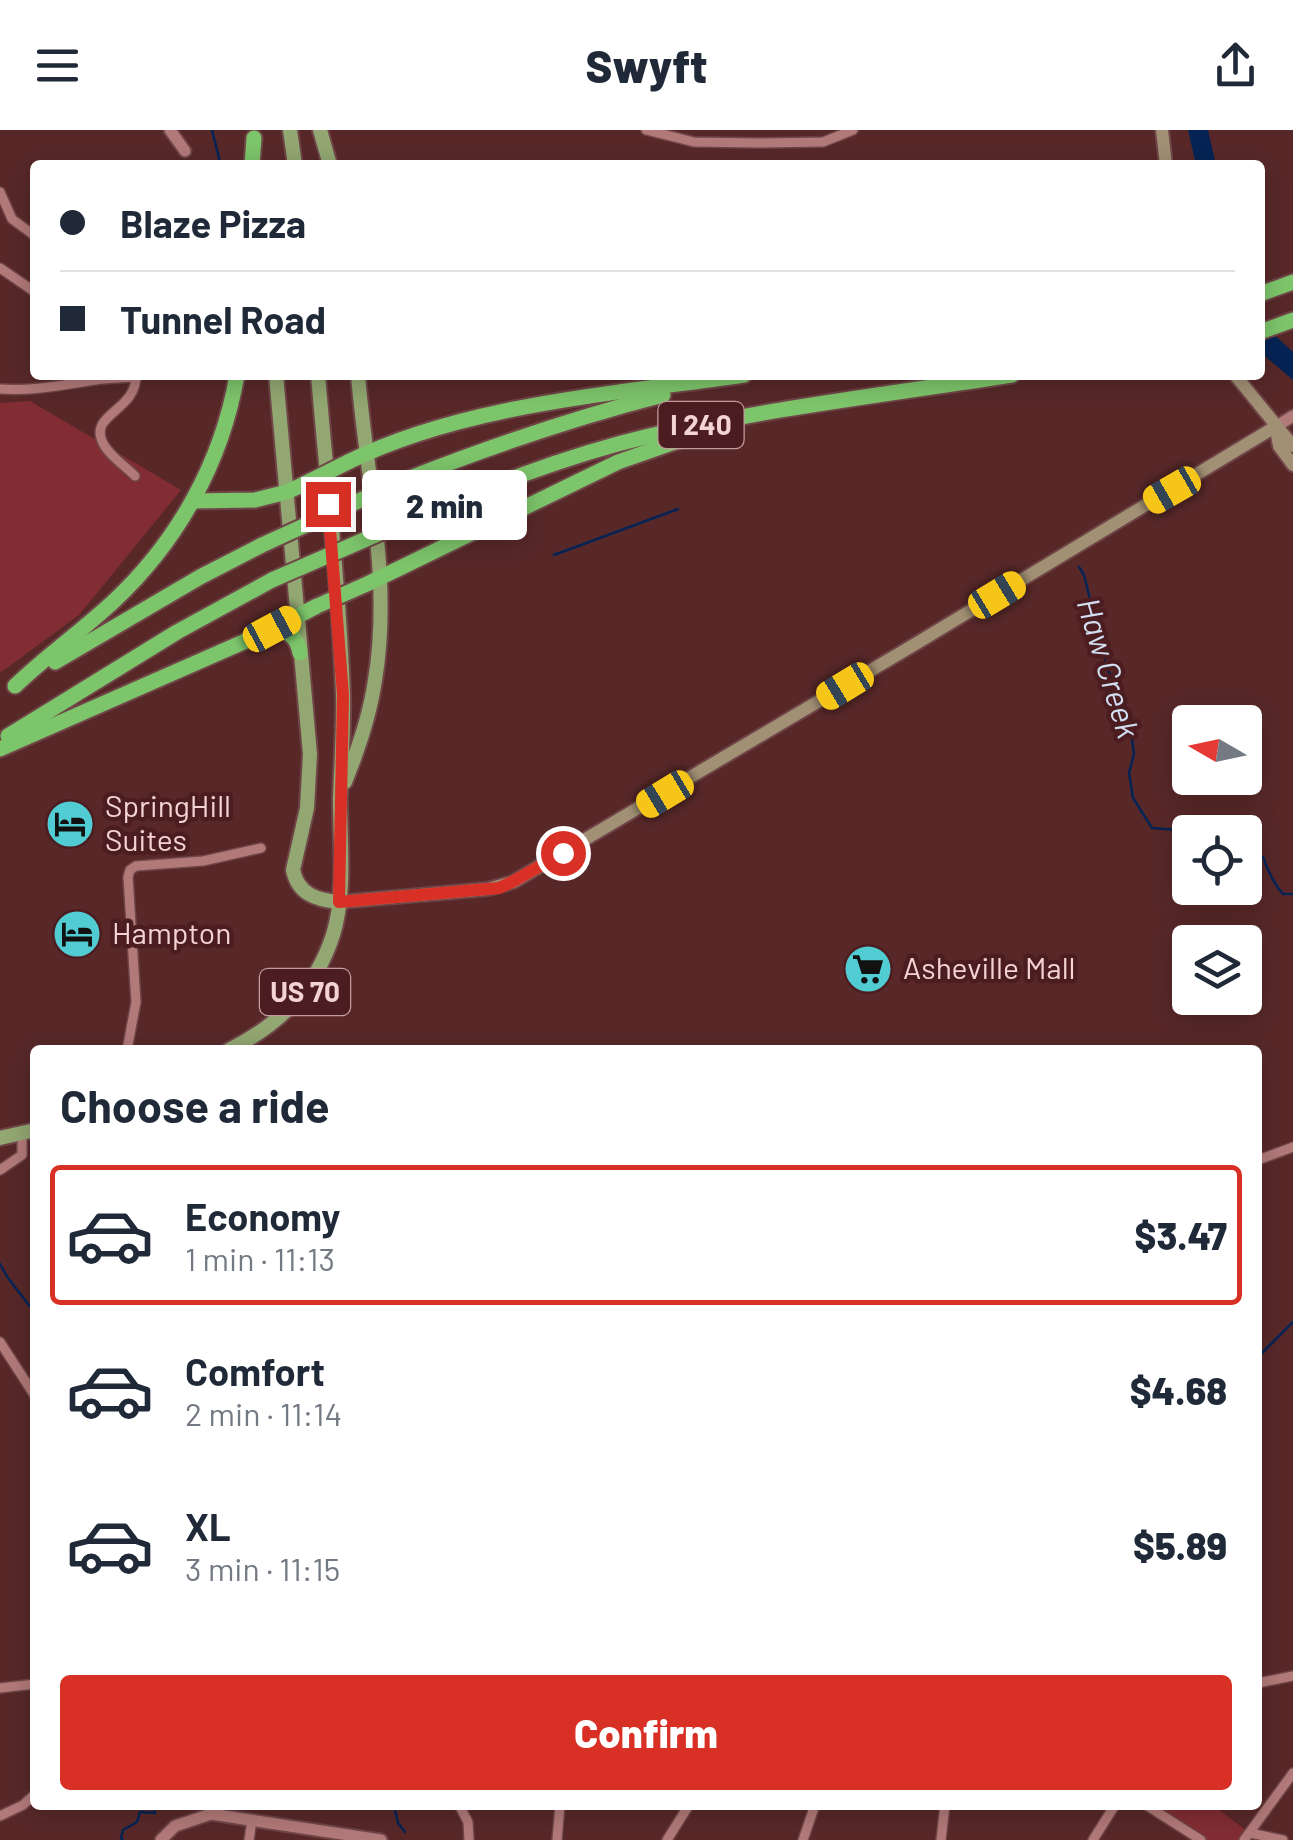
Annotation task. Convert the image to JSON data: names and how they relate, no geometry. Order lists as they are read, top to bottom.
{
  "streets": {
    "highway": ["I 240"],
    "main road": ["US 70"]
  },
  "water": ["Haw Creek"],
  "places": {
    "hotel": ["SpringHill Suites", "Hampton"],
    "supermarket": ["Asheville Mall"]
  },
  "north": "left",
  "page": {
    "header": "Swyft",
    "banner": ["Blaze Pizza", "Tunnel Road"],
    "bubble": "2 min",
    "heading": "Choose a ride",
    "list": [
      {
        "name": "Economy",
        "note": "1 min · 11:13",
        "value": "$3.47"
      },
      {
        "name": "Comfort",
        "note": "2 min · 11:14",
        "value": "$4.68"
      },
      {
        "name": "XL",
        "note": "3 min · 11:15",
        "value": "$5.89"
      }
    ],
    "buttons": "Confirm"
  }
}
